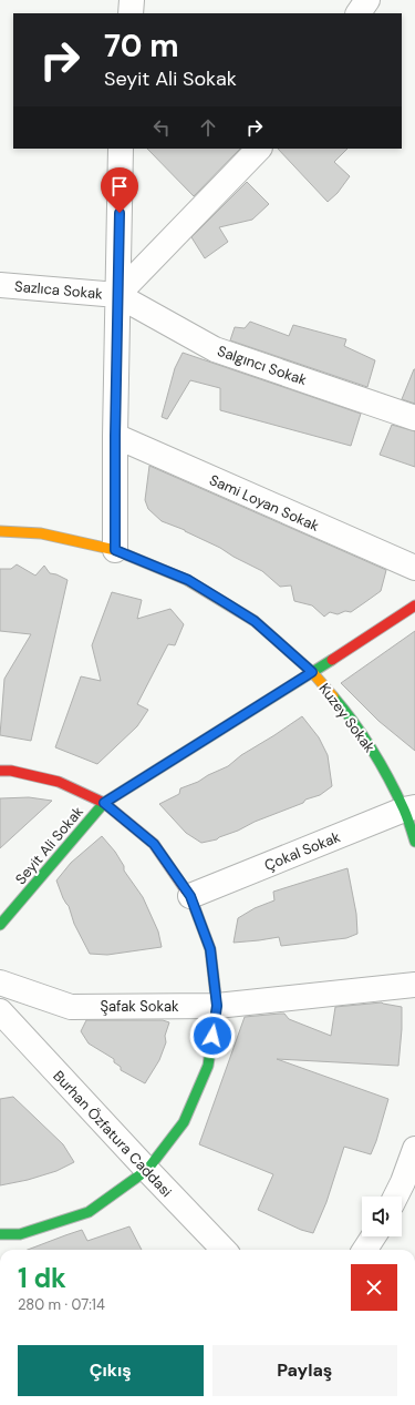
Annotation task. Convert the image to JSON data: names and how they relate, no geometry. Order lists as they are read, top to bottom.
{
  "streets": {
    "street": [
      "Sazlıca Sokak",
      "Salgıncı Sokak",
      "Sami Loyan Sokak",
      "Kuzey Sokak",
      "Seyit Ali Sokak",
      "Çokal Sokak",
      "Şafak Sokak",
      "Burhan Özfatura Caddasi"
    ]
  },
  "crossings": [
    ["Sazlıca Sokak", "Salgıncı Sokak"],
    ["Kuzey Sokak", "Seyit Ali Sokak"],
    ["Kuzey Sokak", "Çokal Sokak"]
  ],
  "page": {
    "turn": ["70 m", "Seyit Ali Sokak"],
    "heading": ["1 dk", "280 m · 07:14"],
    "buttons": ["Çıkış", "Paylaş"]
  }
}
